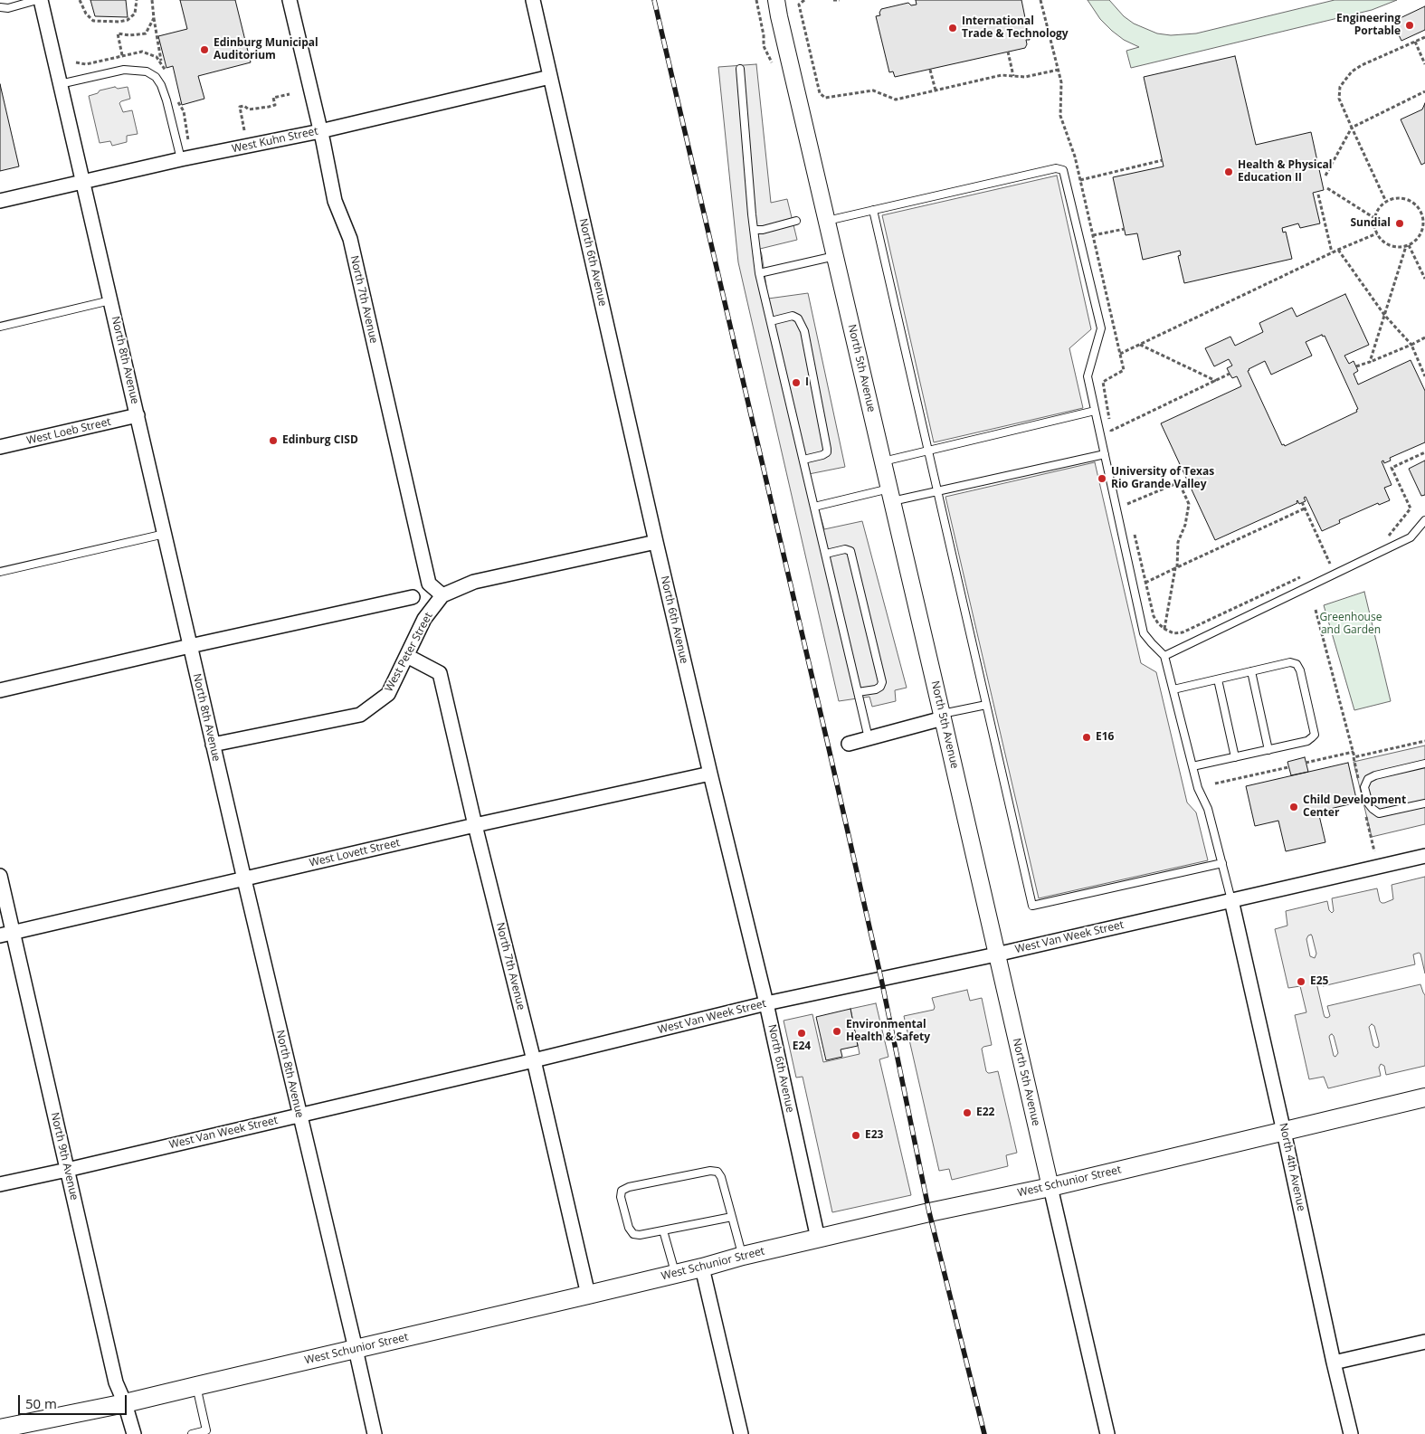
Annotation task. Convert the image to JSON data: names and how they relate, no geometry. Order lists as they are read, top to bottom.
{
  "streets": {
    "main road": ["West Schunior Street"],
    "street": [
      "West Kuhn Street",
      "North 6th Avenue",
      "North 7th Avenue",
      "North 8th Avenue",
      "North 5th Avenue",
      "West Loeb Street",
      "West Peter Street",
      "West Lovett Street",
      "West Van Week Street",
      "North 9th Avenue",
      "North 4th Avenue"
    ]
  },
  "crossings": [
    ["West Kuhn Street", "North 6th Avenue"],
    ["West Kuhn Street", "North 7th Avenue"],
    ["West Kuhn Street", "North 8th Avenue"],
    ["North 6th Avenue", "West Peter Street"],
    ["North 6th Avenue", "West Lovett Street"],
    ["North 6th Avenue", "West Van Week Street"],
    ["North 6th Avenue", "West Schunior Street"],
    ["North 7th Avenue", "West Peter Street"],
    ["North 7th Avenue", "West Lovett Street"],
    ["North 7th Avenue", "West Van Week Street"],
    ["North 7th Avenue", "West Schunior Street"],
    ["North 8th Avenue", "West Loeb Street"],
    ["North 8th Avenue", "West Peter Street"],
    ["North 8th Avenue", "West Lovett Street"],
    ["North 8th Avenue", "West Van Week Street"],
    ["North 8th Avenue", "West Schunior Street"],
    ["North 5th Avenue", "West Van Week Street"],
    ["North 5th Avenue", "West Schunior Street"],
    ["West Lovett Street", "North 9th Avenue"],
    ["West Van Week Street", "North 9th Avenue"],
    ["West Van Week Street", "North 4th Avenue"],
    ["North 9th Avenue", "West Schunior Street"],
    ["North 4th Avenue", "West Schunior Street"]
  ],
  "parks": ["Greenhouse and Garden"],
  "places": [
    "Engineering Portable",
    "International Trade & Technology",
    "Edinburg Municipal Auditorium",
    "Health & Physical Education II",
    "Sundial",
    "I",
    "Edinburg CISD",
    "University of Texas Rio Grande Valley",
    "E16",
    "Child Development Center",
    "E25",
    "Environmental Health & Safety",
    "E24",
    "E22",
    "E23"
  ],
  "scale_bar": "50 m"
}
